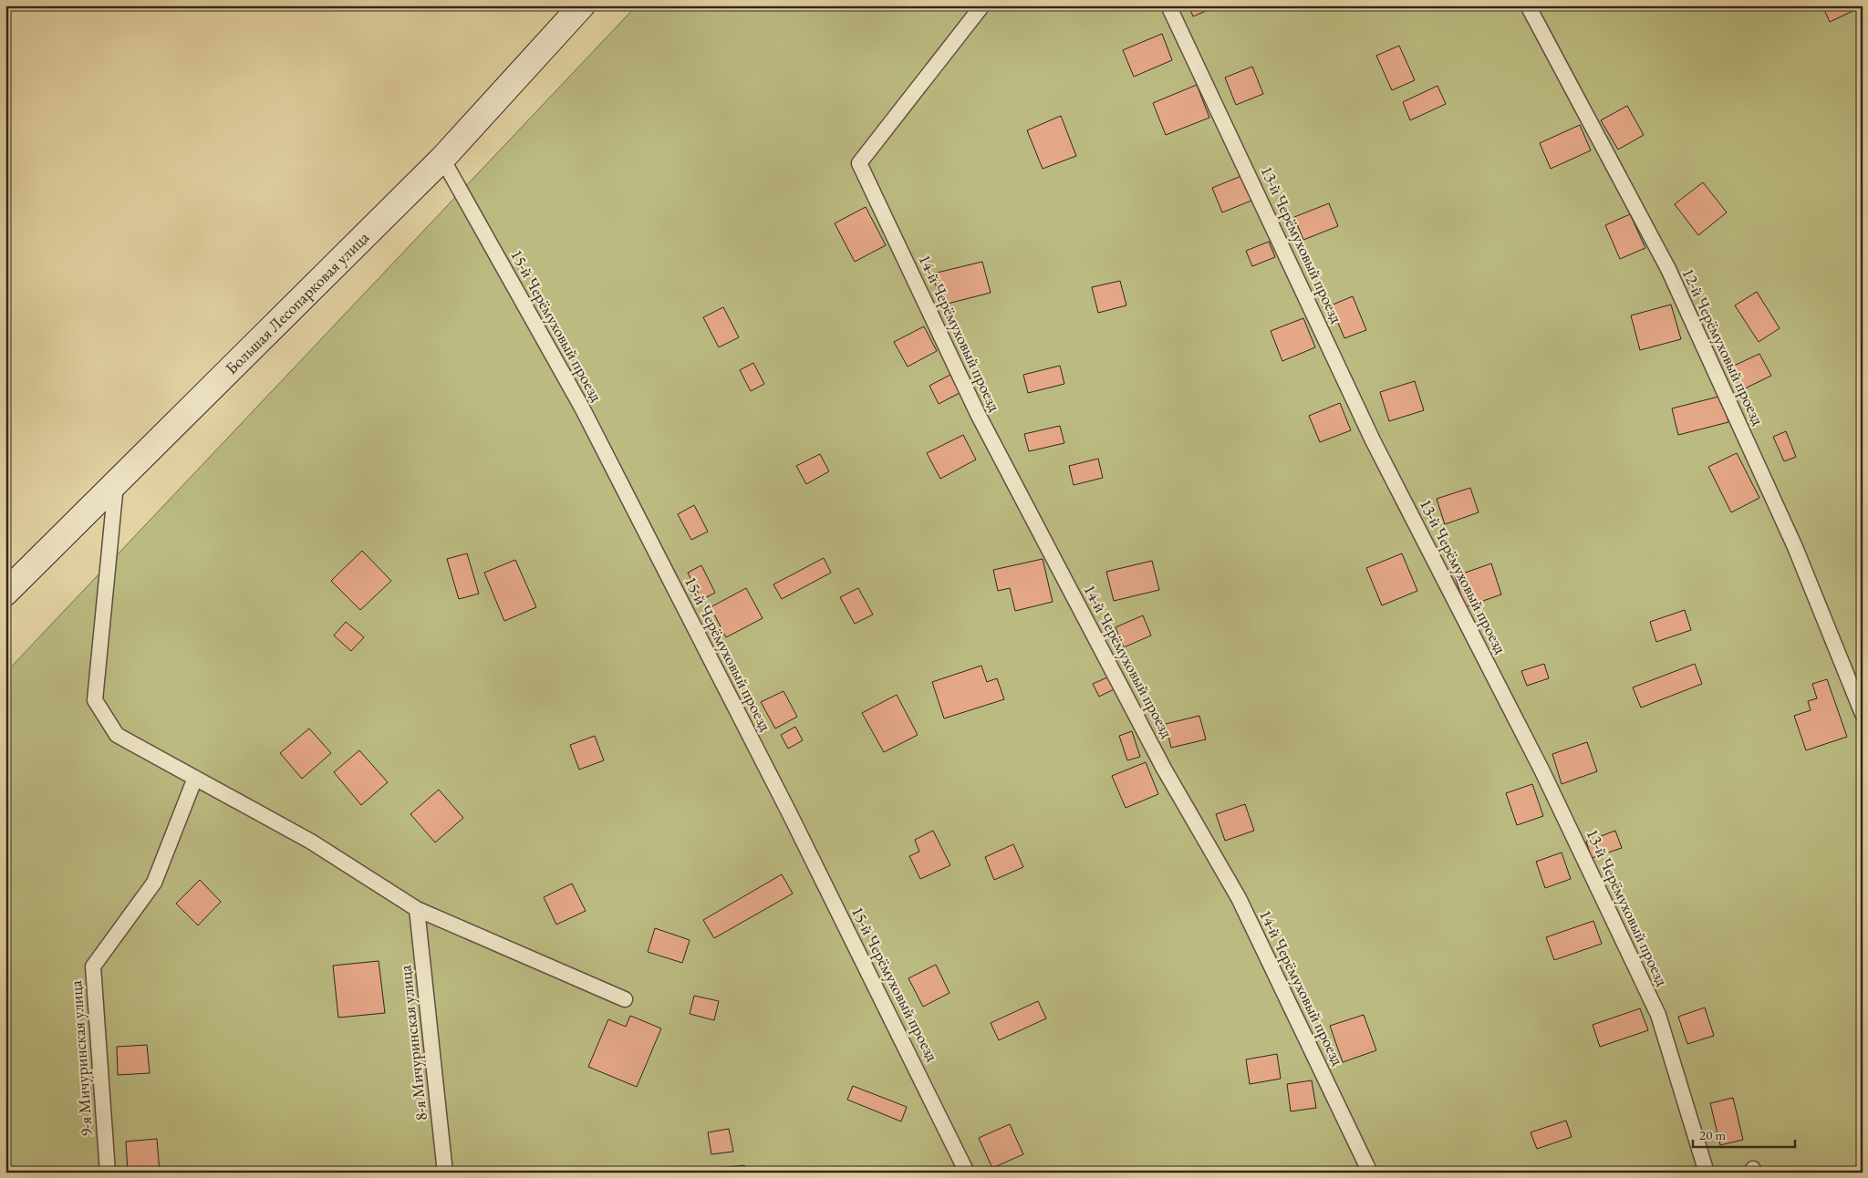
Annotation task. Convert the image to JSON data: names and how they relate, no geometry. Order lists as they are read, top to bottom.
{
  "streets": {
    "main road": ["Большая Лесопарковая улица"],
    "lane": [
      "13-й Черёмуховый проезд",
      "15-й Черёмуховый проезд",
      "14-й Черёмуховый проезд",
      "12-й Черёмуховый проезд",
      "8-я Мичуринская улица",
      "9-я Мичуринская улица"
    ]
  },
  "crossings": [
    ["Большая Лесопарковая улица", "15-й Черёмуховый проезд"]
  ],
  "scale_bar": "20 m"
}
